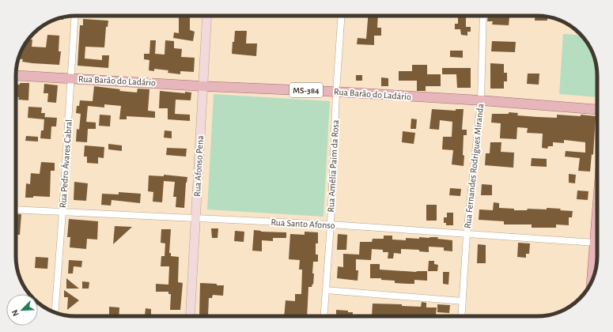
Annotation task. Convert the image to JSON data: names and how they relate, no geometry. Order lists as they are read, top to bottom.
{
  "streets": {
    "main road": ["Rua Barão do Ladário", "MS-384"],
    "street": [
      "Rua Pedro Ávares Cabral",
      "Rua Afonso Pena",
      "Rua Amélia Paim da Rosa",
      "Rua Fernandes Rodrigues Miranda",
      "Rua Santo Afonso"
    ]
  },
  "crossings": [
    ["Rua Barão do Ladário", "Rua Pedro Ávares Cabral"],
    ["Rua Barão do Ladário", "Rua Afonso Pena"],
    ["Rua Barão do Ladário", "Rua Amélia Paim da Rosa"],
    ["Rua Barão do Ladário", "Rua Fernandes Rodrigues Miranda"],
    ["Rua Pedro Ávares Cabral", "Rua Santo Afonso"],
    ["Rua Afonso Pena", "Rua Santo Afonso"],
    ["Rua Amélia Paim da Rosa", "Rua Santo Afonso"],
    ["Rua Fernandes Rodrigues Miranda", "Rua Santo Afonso"]
  ],
  "north": "bottom left"
}
